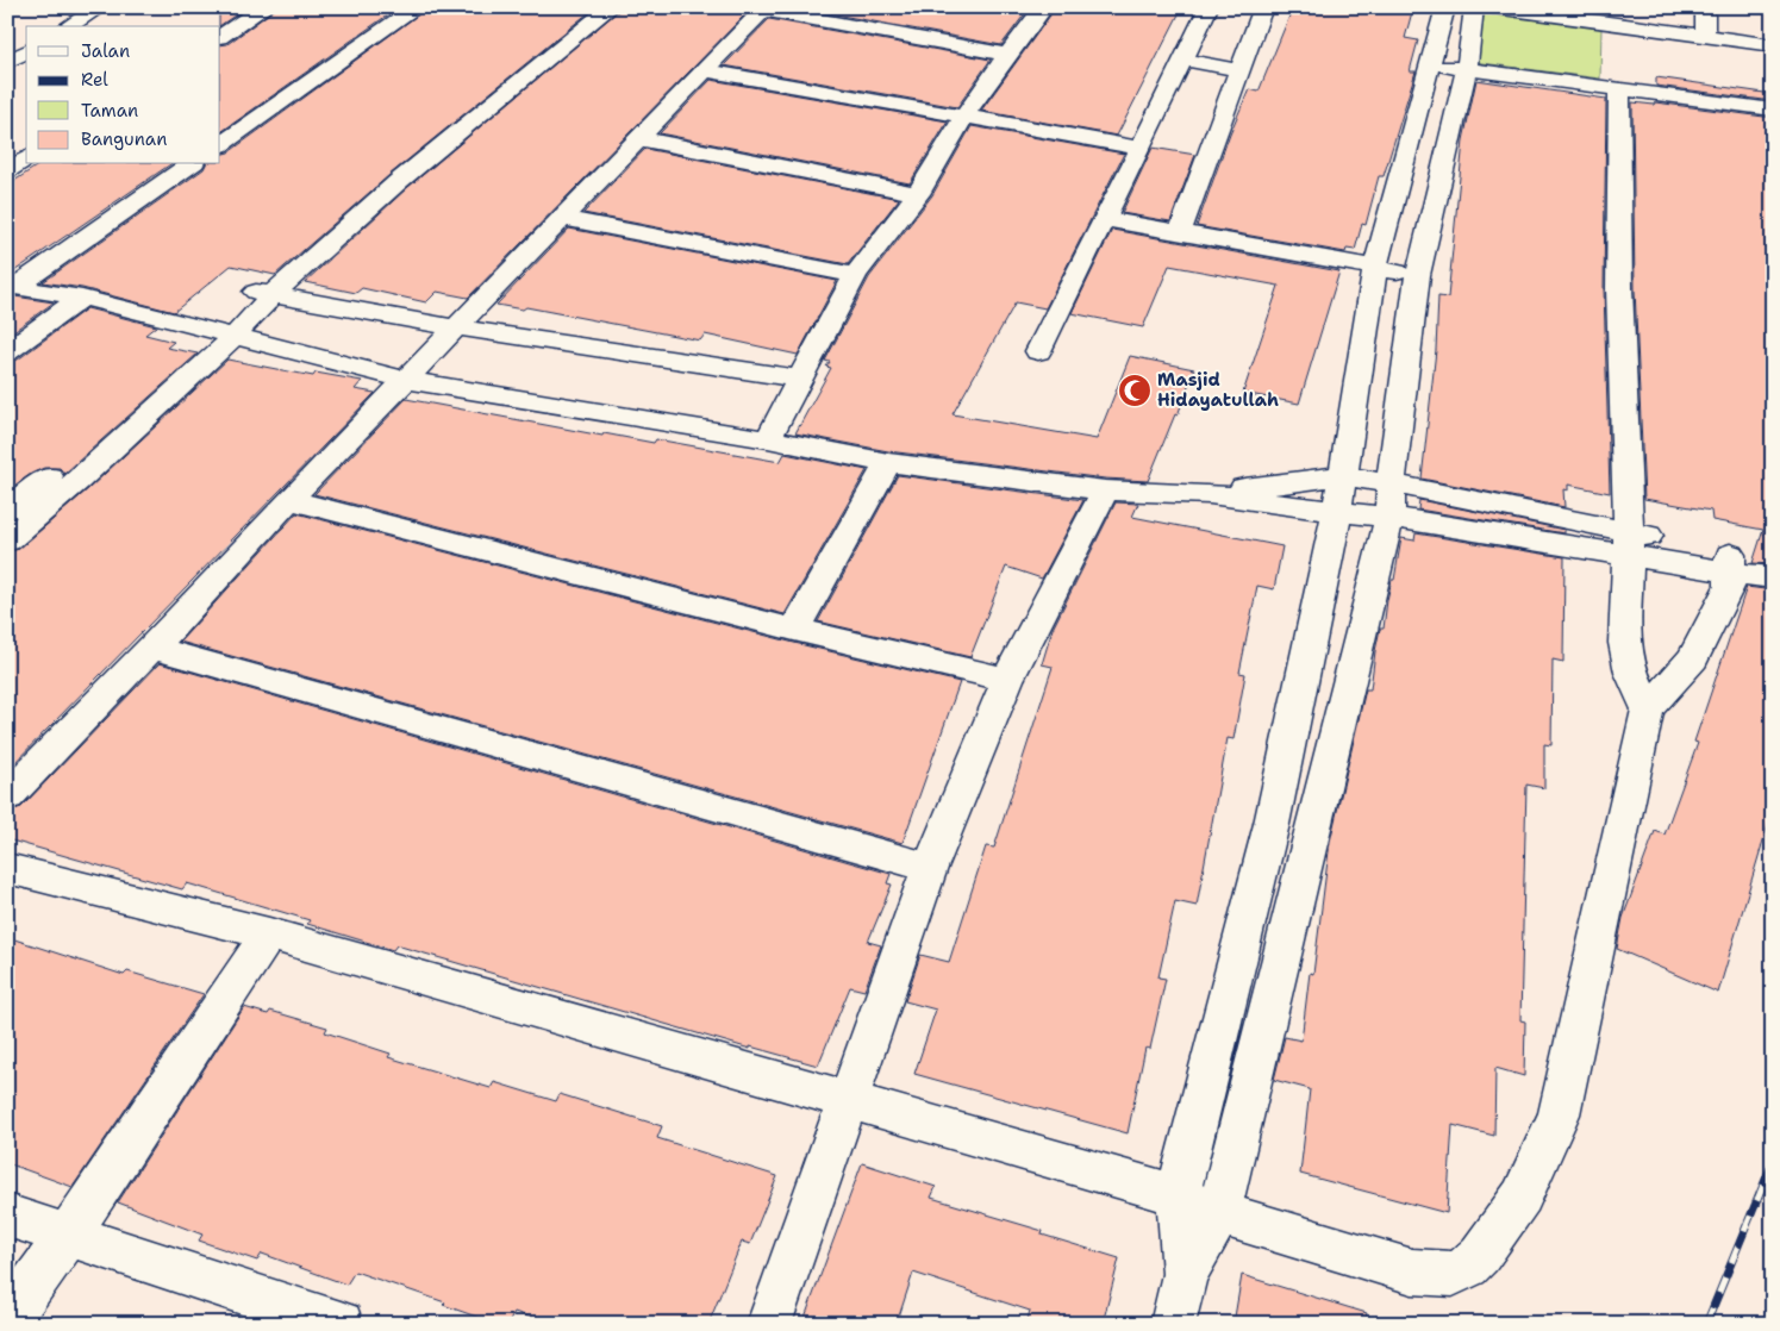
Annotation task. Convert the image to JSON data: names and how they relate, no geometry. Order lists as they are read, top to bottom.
{
  "places": {
    "mosque": ["Masjid Hidayatullah"]
  },
  "legend": [
    "Jalan",
    "Rel",
    "Taman",
    "Bangunan"
  ]
}
